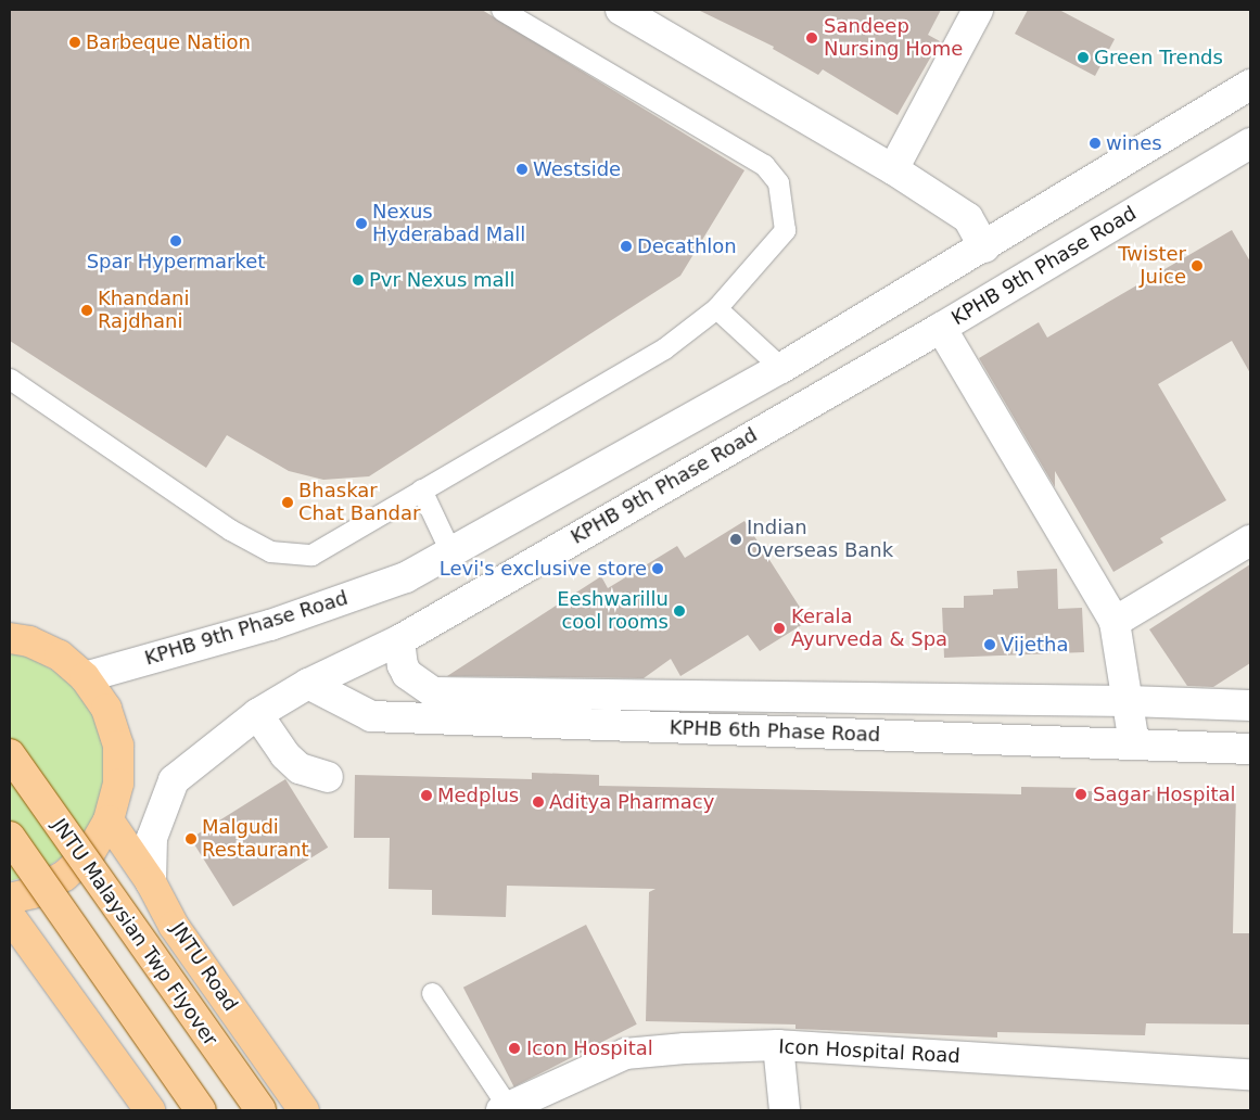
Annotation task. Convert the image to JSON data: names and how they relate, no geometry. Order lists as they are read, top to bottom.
{
  "streets": {
    "main road": ["JNTU Malaysian Twp Flyover", "JNTU Road"],
    "street": ["KPHB 9th Phase Road", "KPHB 6th Phase Road", "Icon Hospital Road"]
  },
  "crossings": [
    ["KPHB 9th Phase Road", "KPHB 6th Phase Road"],
    ["KPHB 9th Phase Road", "JNTU Road"]
  ],
  "places": [
    "Sandeep Nursing Home",
    "Barbeque Nation",
    "Green Trends",
    "wines",
    "Westside",
    "Nexus Hyderabad Mall",
    "Spar Hypermarket",
    "Decathlon",
    "Twister Juice",
    "Pvr Nexus mall",
    "Khandani Rajdhani",
    "Bhaskar Chat Bandar",
    "Indian Overseas Bank",
    "Levi's exclusive store",
    "Eeshwarillu cool rooms",
    "Kerala Ayurveda & Spa",
    "Vijetha",
    "Sagar Hospital",
    "Medplus",
    "Aditya Pharmacy",
    "Malgudi Restaurant",
    "Icon Hospital"
  ]
}
